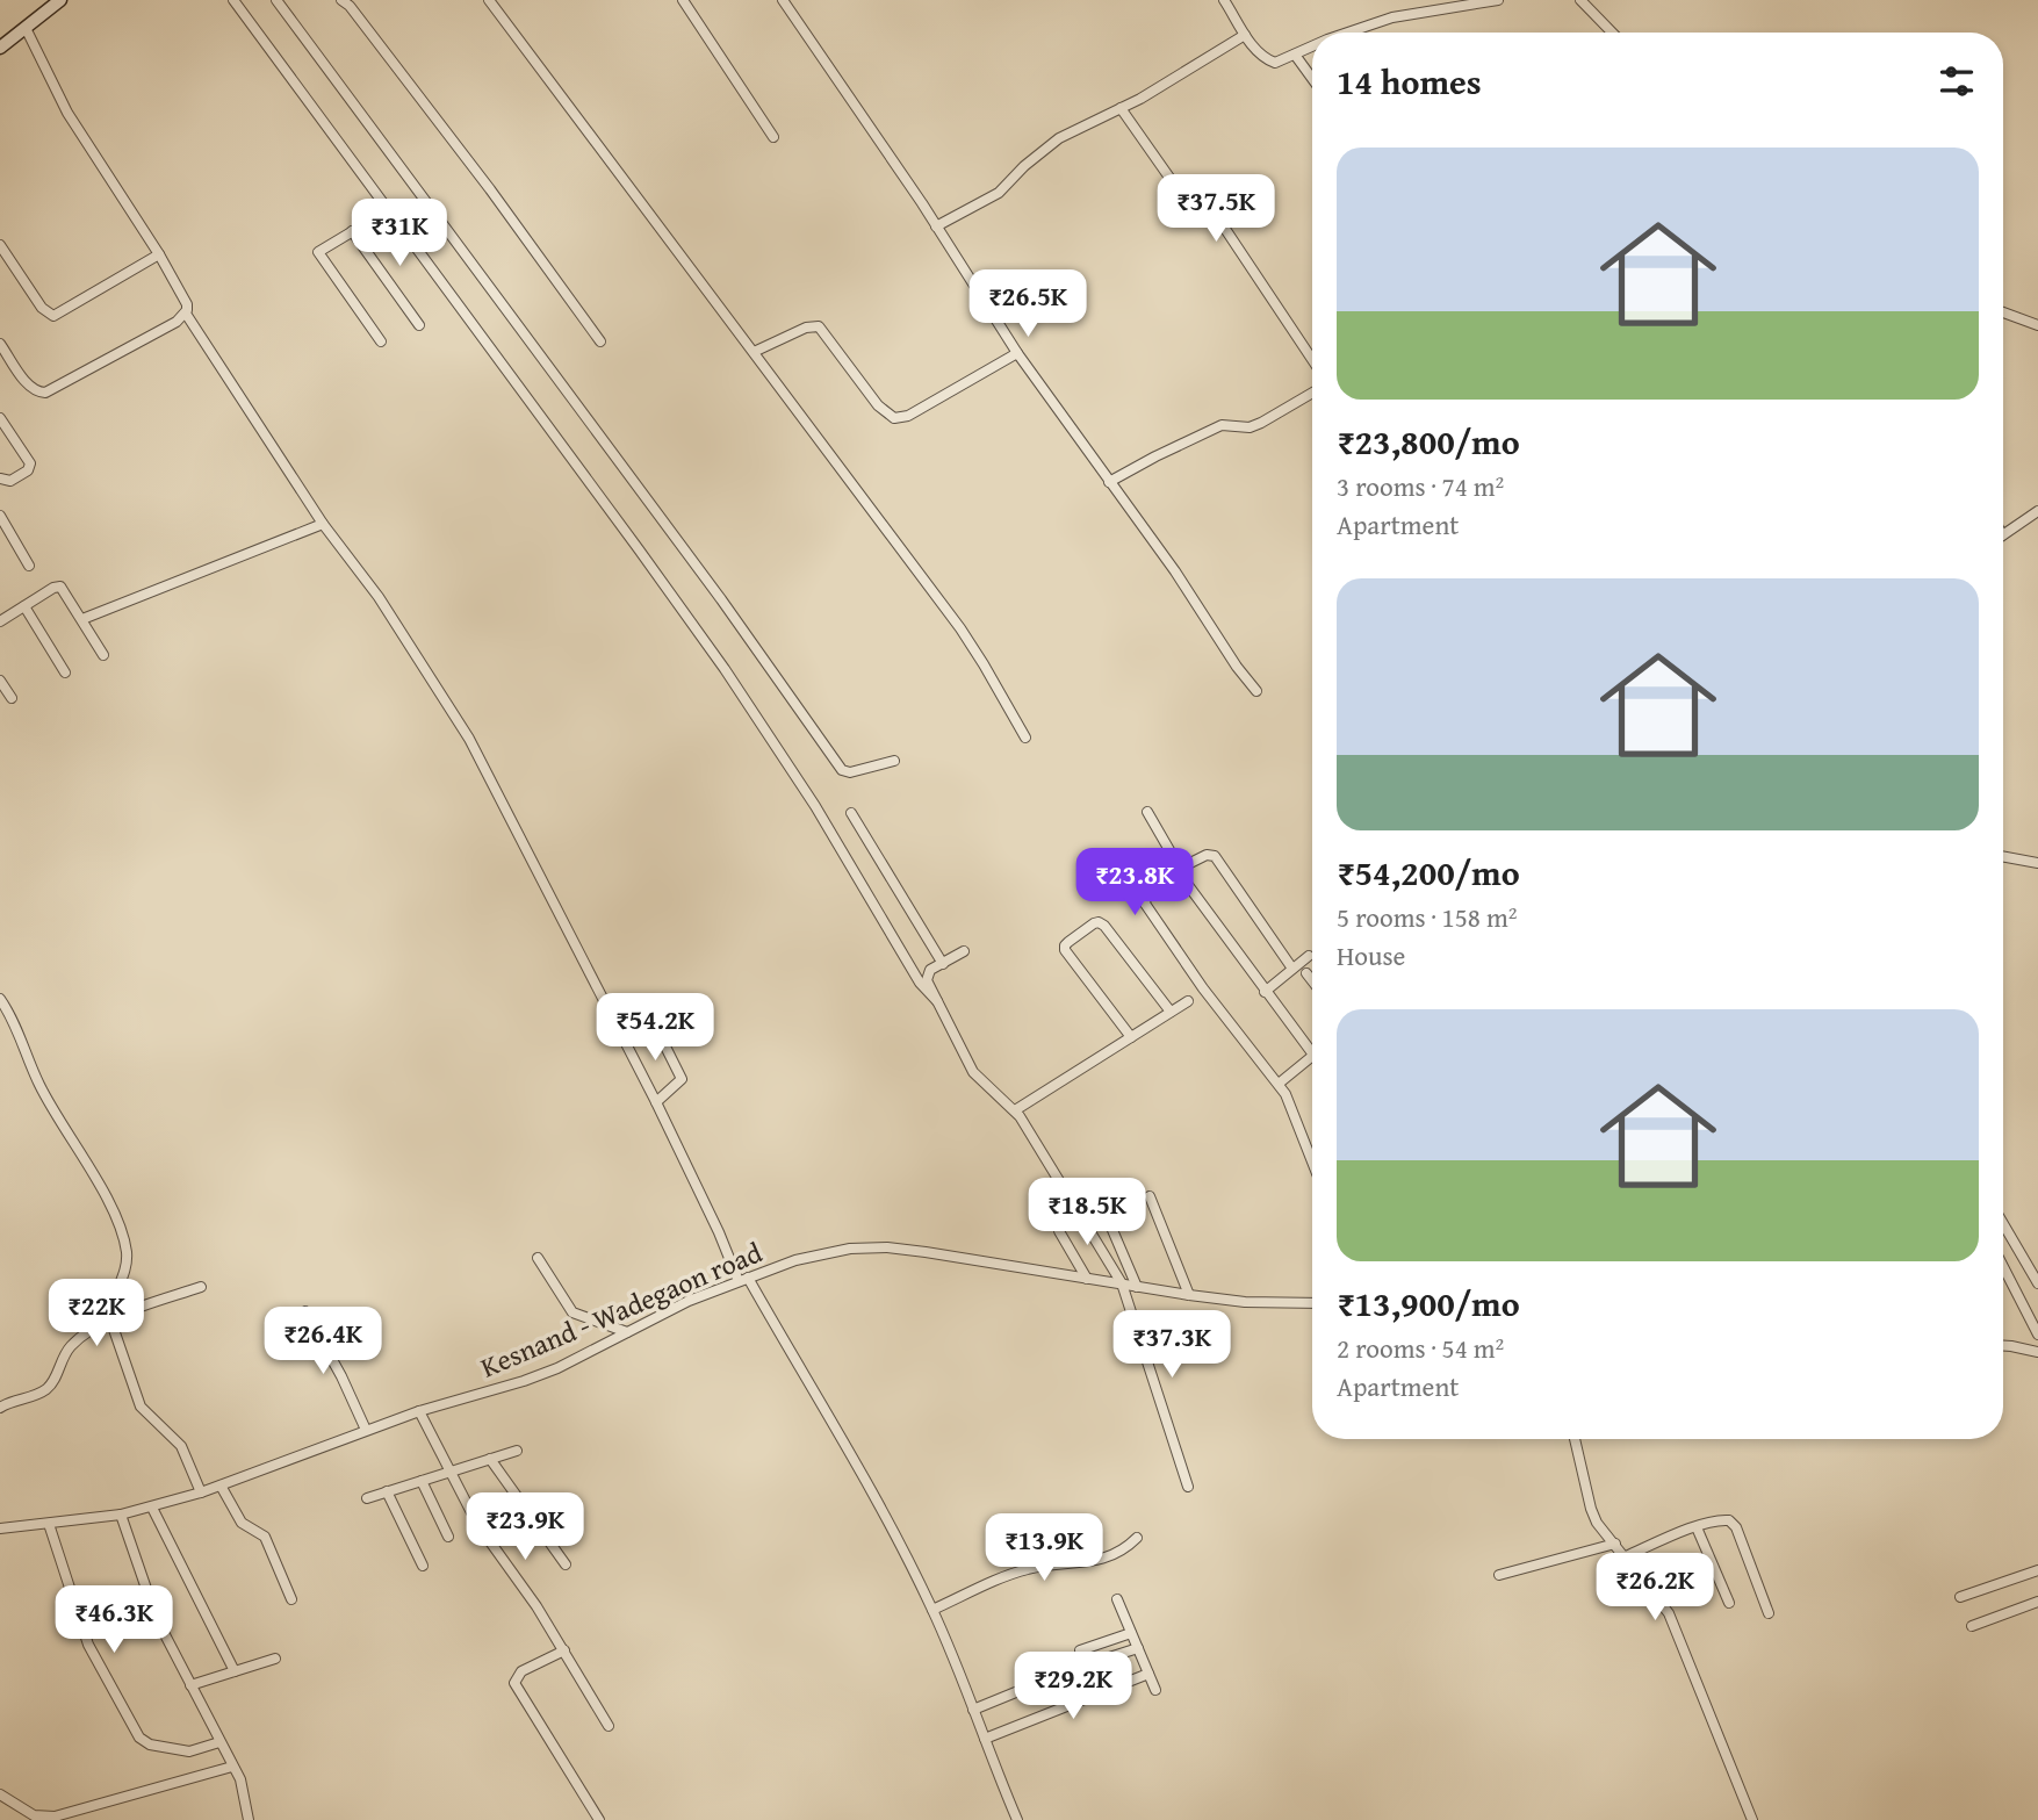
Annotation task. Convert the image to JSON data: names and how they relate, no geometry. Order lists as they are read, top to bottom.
{
  "streets": {
    "street": ["Kesnand - Wadegaon road"]
  },
  "page": {
    "heading": "14 homes",
    "list": [
      {
        "name": "₹23,800/mo",
        "note": "3 rooms · 74 m² · Apartment"
      },
      {
        "name": "₹54,200/mo",
        "note": "5 rooms · 158 m² · House"
      },
      {
        "name": "₹13,900/mo",
        "note": "2 rooms · 54 m² · Apartment"
      }
    ],
    "price": [
      "₹37.5K",
      "₹31K",
      "₹26.5K",
      "₹23.8K",
      "₹54.2K",
      "₹18.5K",
      "₹22K",
      "₹26.4K",
      "₹37.3K",
      "₹23.9K",
      "₹13.9K",
      "₹26.2K",
      "₹46.3K",
      "₹29.2K"
    ]
  }
}
